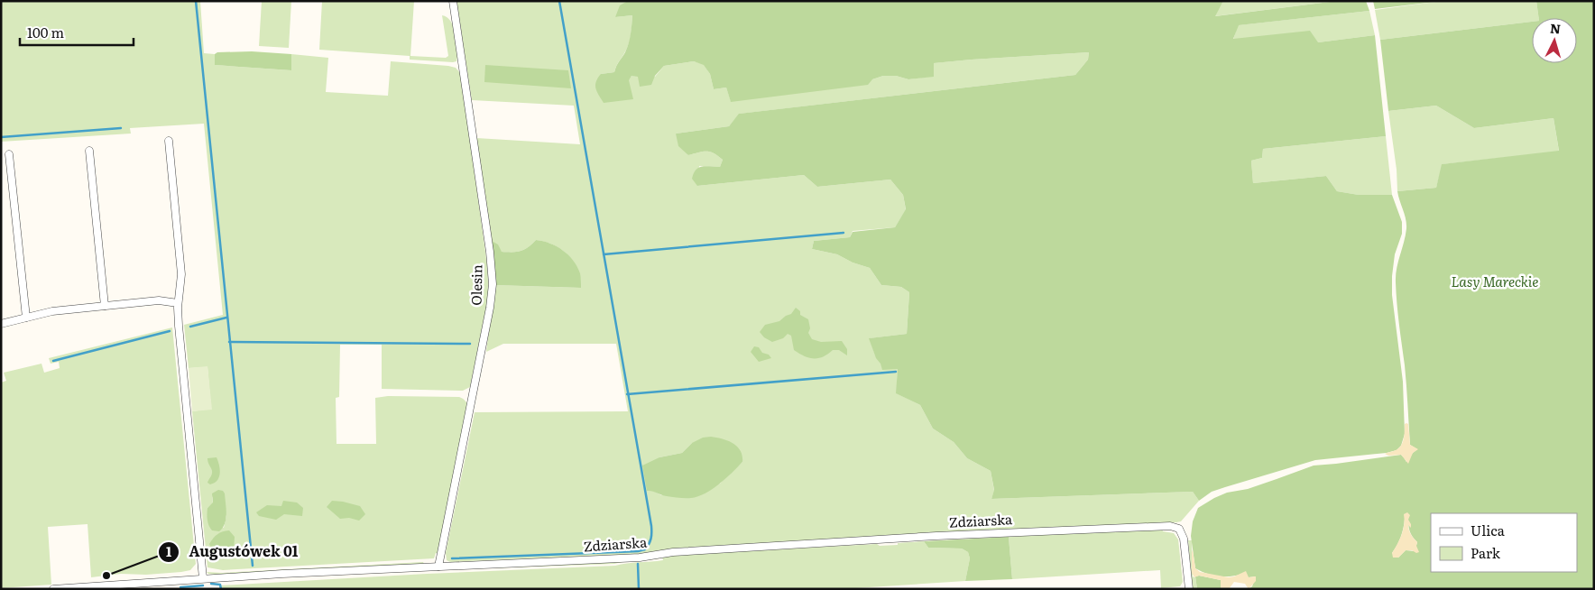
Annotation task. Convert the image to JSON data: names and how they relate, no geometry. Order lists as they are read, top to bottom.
{
  "streets": {
    "street": ["Olesin", "Zdziarska"]
  },
  "crossings": [
    ["Olesin", "Zdziarska"]
  ],
  "parks": ["Lasy Mareckie"],
  "places": ["Augustówek 01"],
  "legend": ["Ulica", "Park"],
  "scale_bar": "100 m",
  "north": "top"
}
